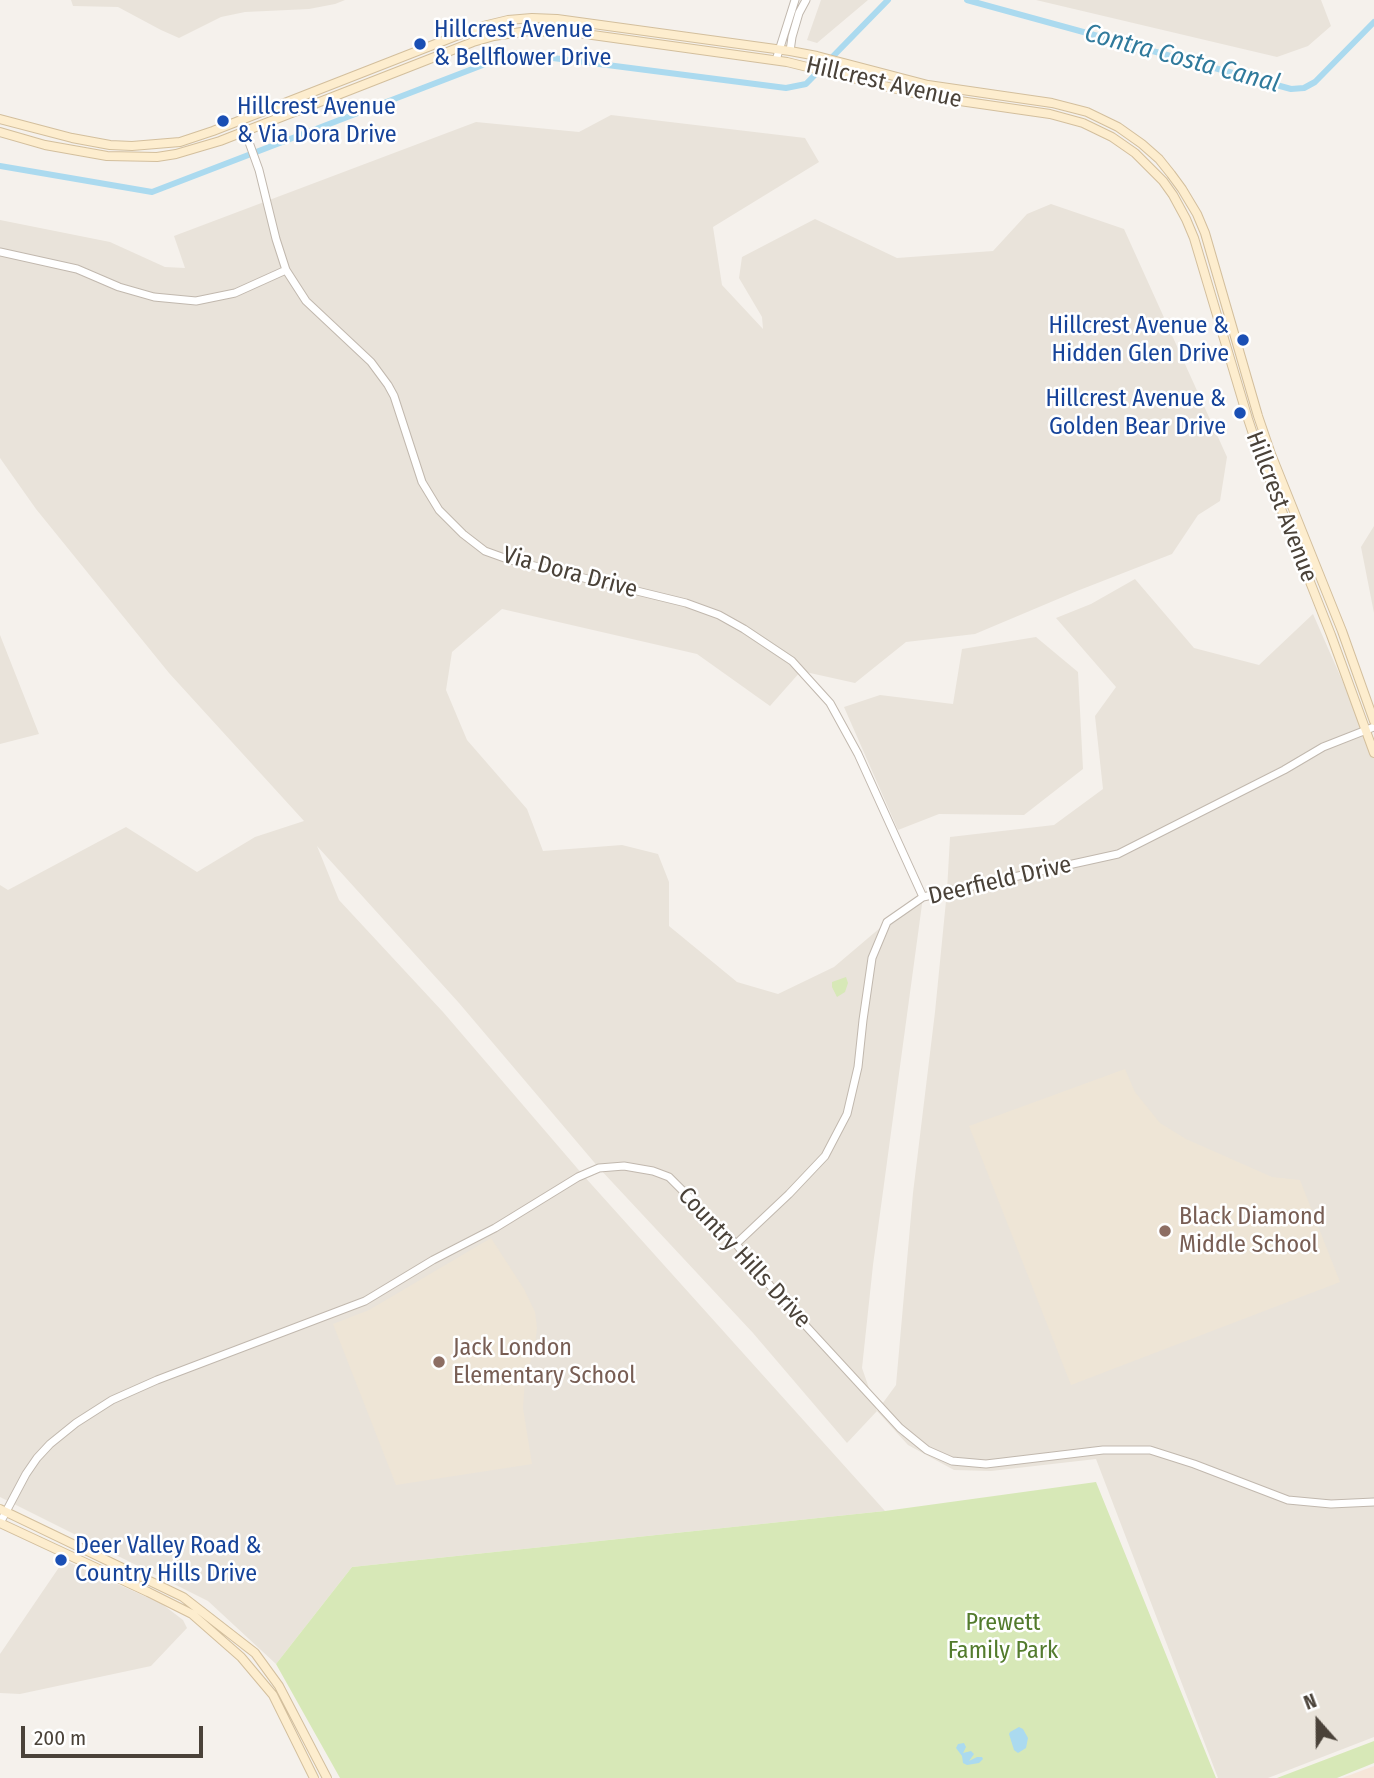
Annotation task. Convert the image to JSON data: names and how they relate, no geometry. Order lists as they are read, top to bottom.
{
  "streets": {
    "main road": ["Hillcrest Avenue"],
    "street": ["Via Dora Drive", "Deerfield Drive", "Country Hills Drive"]
  },
  "crossings": [
    ["Hillcrest Avenue", "Via Dora Drive"],
    ["Hillcrest Avenue", "Deerfield Drive"],
    ["Via Dora Drive", "Deerfield Drive"],
    ["Deerfield Drive", "Country Hills Drive"]
  ],
  "water": ["Contra Costa Canal"],
  "parks": ["Prewett Family Park"],
  "places": [
    "Hillcrest Avenue & Bellflower Drive",
    "Hillcrest Avenue & Via Dora Drive",
    "Hillcrest Avenue & Hidden Glen Drive",
    "Hillcrest Avenue & Golden Bear Drive",
    "Black Diamond Middle School",
    "Jack London Elementary School",
    "Deer Valley Road & Country Hills Drive"
  ],
  "scale_bar": "200 m",
  "north": "top"
}
